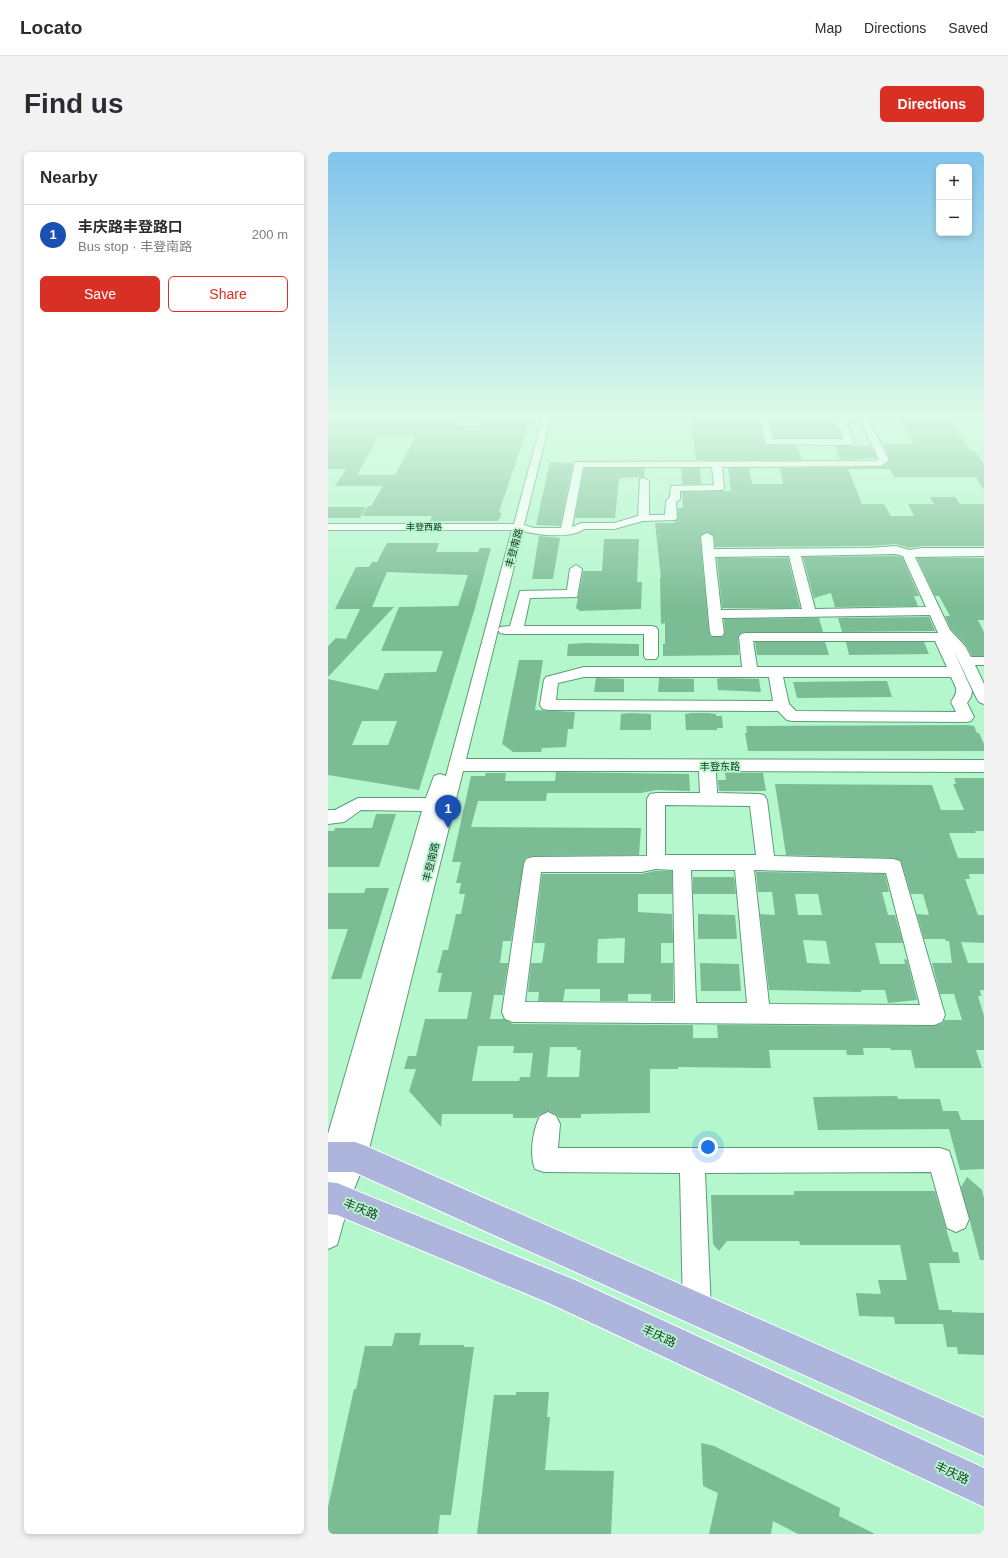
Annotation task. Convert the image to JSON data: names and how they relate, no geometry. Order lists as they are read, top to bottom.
{
  "streets": {
    "main road": ["丰庆路"],
    "street": ["丰登西路", "丰登南路", "丰登东路"]
  },
  "crossings": [
    ["丰登西路", "丰登南路"],
    ["丰登南路", "丰登东路"],
    ["丰登南路", "丰庆路"]
  ],
  "page": {
    "header": "Locato",
    "nav": ["Map", "Directions", "Saved"],
    "buttons": [
      "Directions",
      ["Save", "Share"]
    ],
    "title": "Find us",
    "heading": "Nearby",
    "map_buttons": ["+", "−"],
    "list": [
      {
        "mark": "1",
        "name": "丰庆路丰登路口",
        "note": "Bus stop · 丰登南路",
        "value": "200 m"
      }
    ],
    "pins": "1"
  }
}
